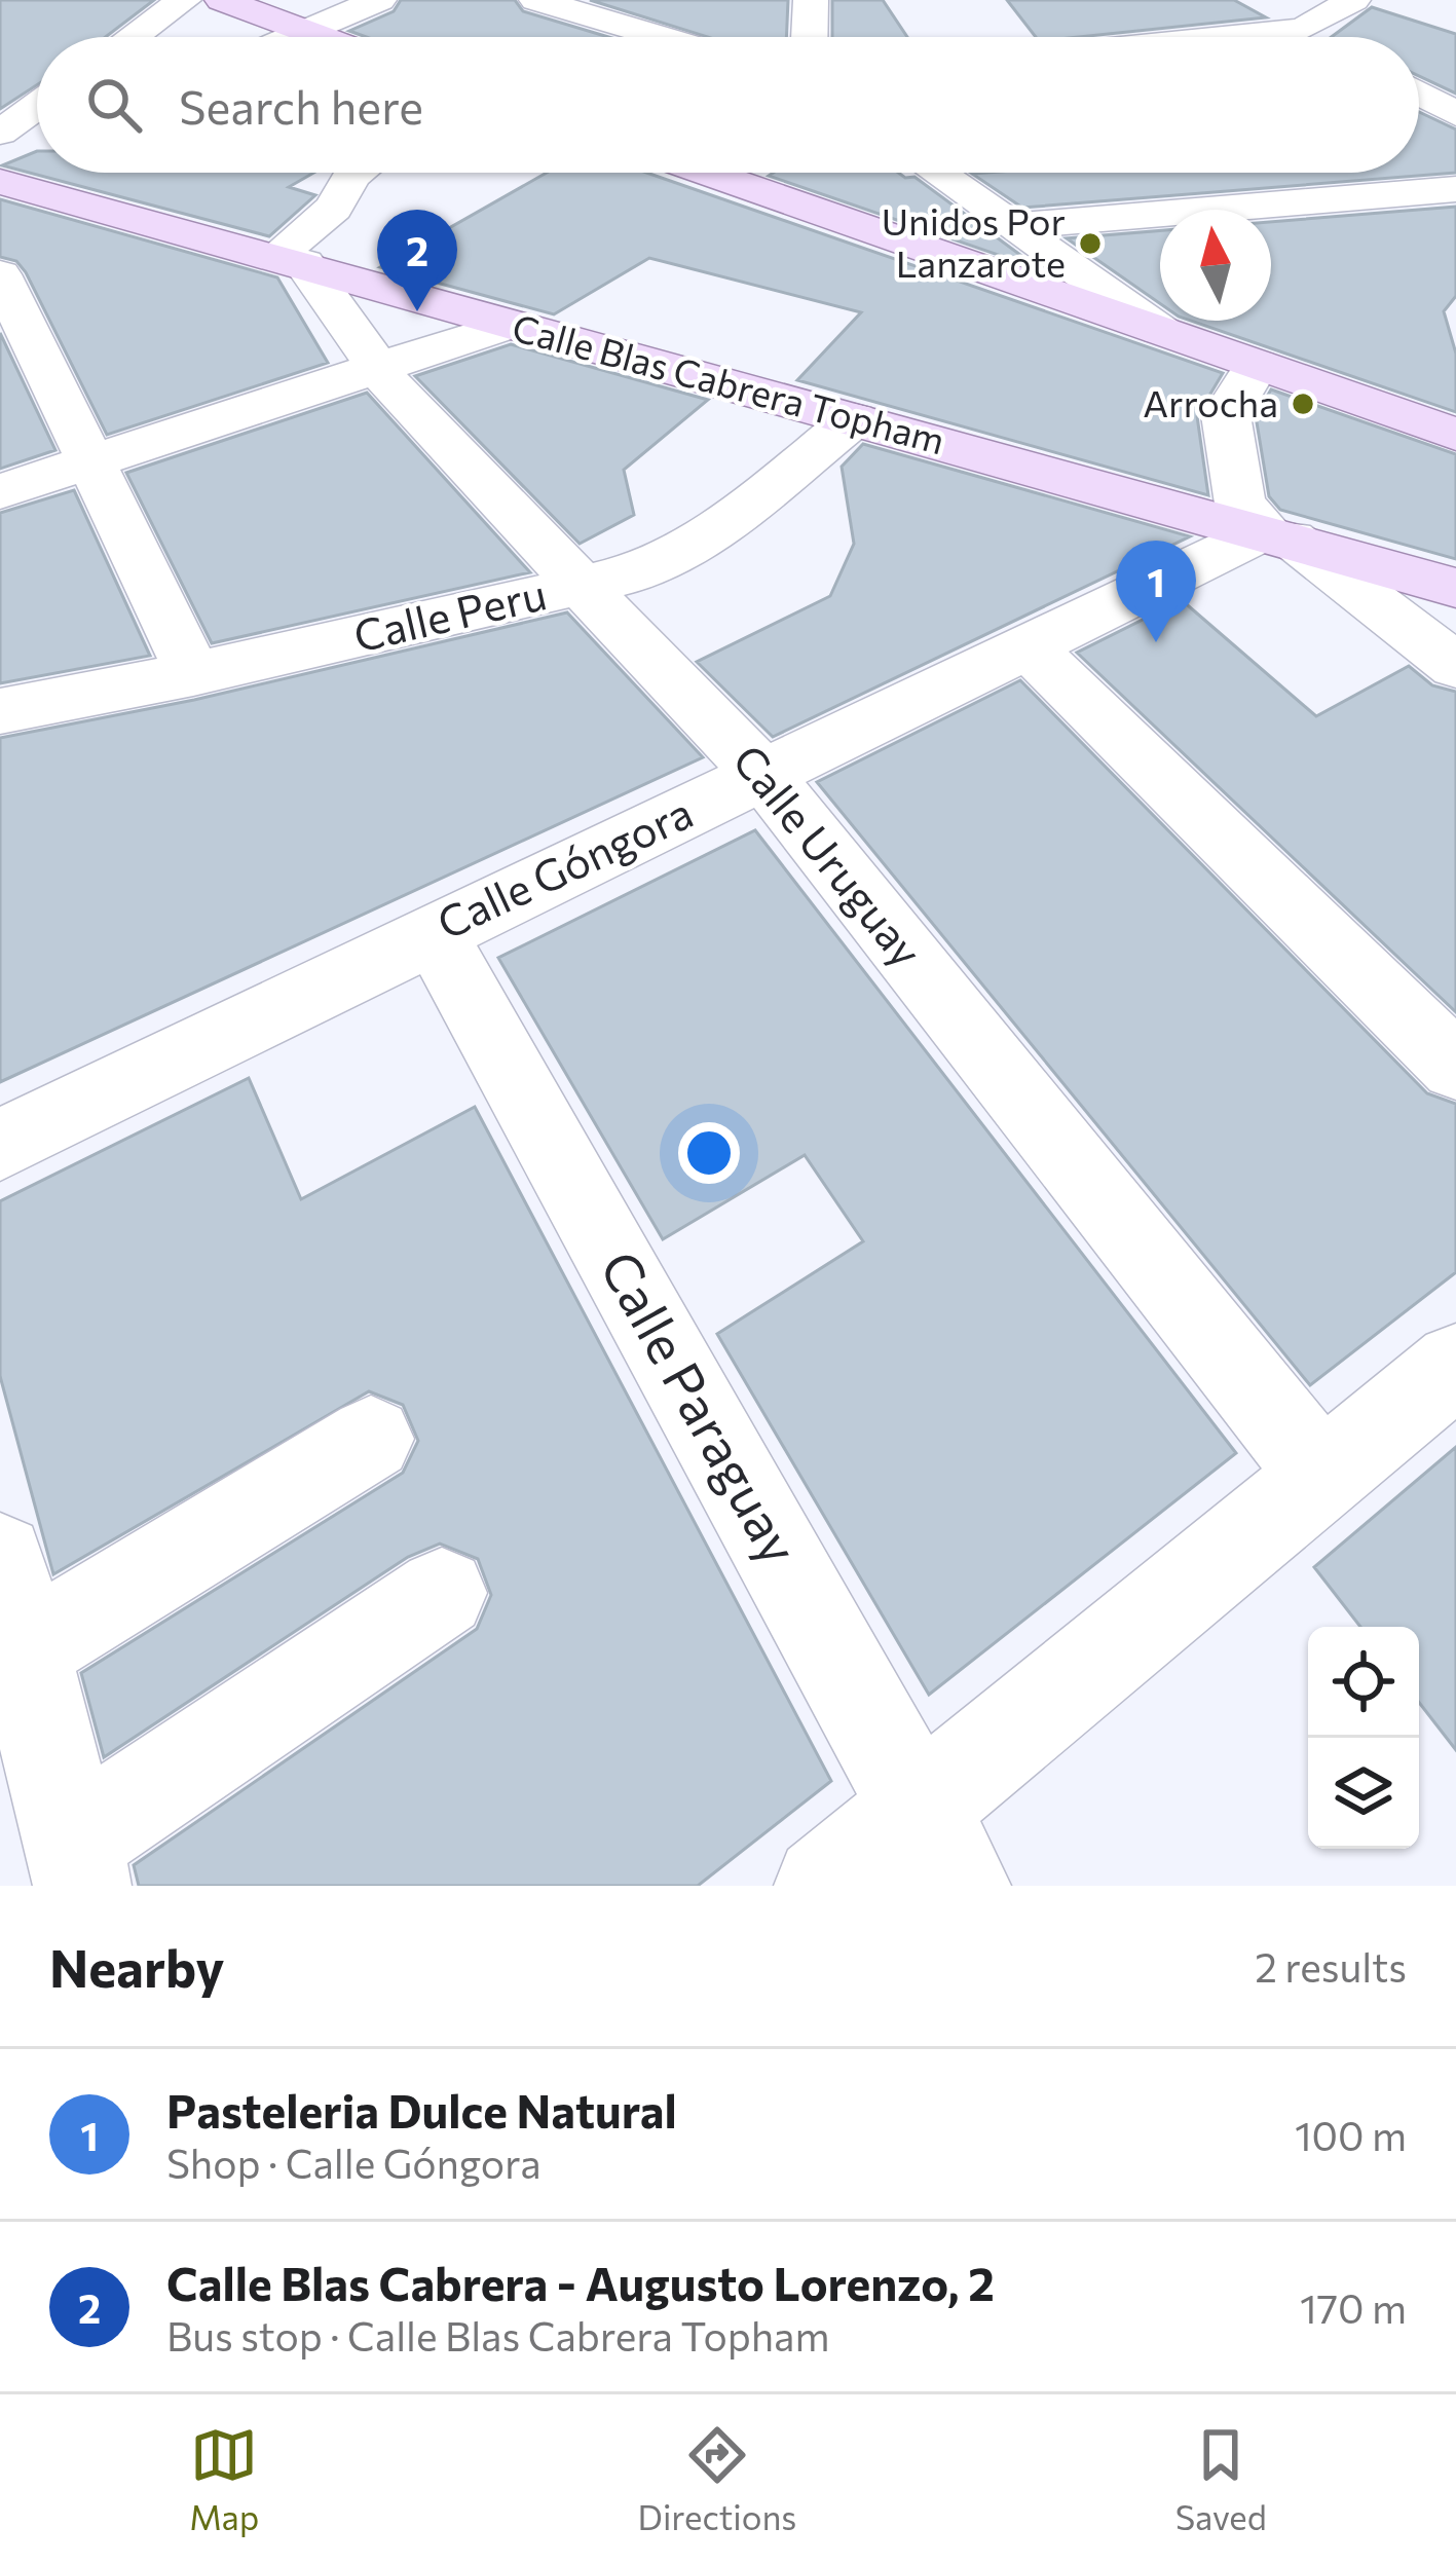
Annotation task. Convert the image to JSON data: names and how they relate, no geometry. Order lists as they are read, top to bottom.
{
  "streets": {
    "main road": ["Calle Blas Cabrera Topham"],
    "street": [
      "Calle Peru",
      "Calle Uruguay",
      "Calle Góngora",
      "Calle Paraguay"
    ]
  },
  "crossings": [
    ["Calle Blas Cabrera Topham", "Calle Peru"],
    ["Calle Blas Cabrera Topham", "Calle Uruguay"],
    ["Calle Blas Cabrera Topham", "Calle Góngora"],
    ["Calle Peru", "Calle Uruguay"],
    ["Calle Uruguay", "Calle Góngora"],
    ["Calle Góngora", "Calle Paraguay"]
  ],
  "places": ["Unidos Por Lanzarote", "Arrocha"],
  "north": "top",
  "page": {
    "search": "Search here",
    "pins": ["2", "1"],
    "heading": ["Nearby", "2 results"],
    "list": [
      {
        "mark": "1",
        "name": "Pasteleria Dulce Natural",
        "note": "Shop · Calle Góngora",
        "value": "100 m"
      },
      {
        "mark": "2",
        "name": "Calle Blas Cabrera - Augusto Lorenzo, 2",
        "note": "Bus stop · Calle Blas Cabrera Topham",
        "value": "170 m"
      }
    ],
    "nav": ["Map", "Directions", "Saved"]
  }
}
